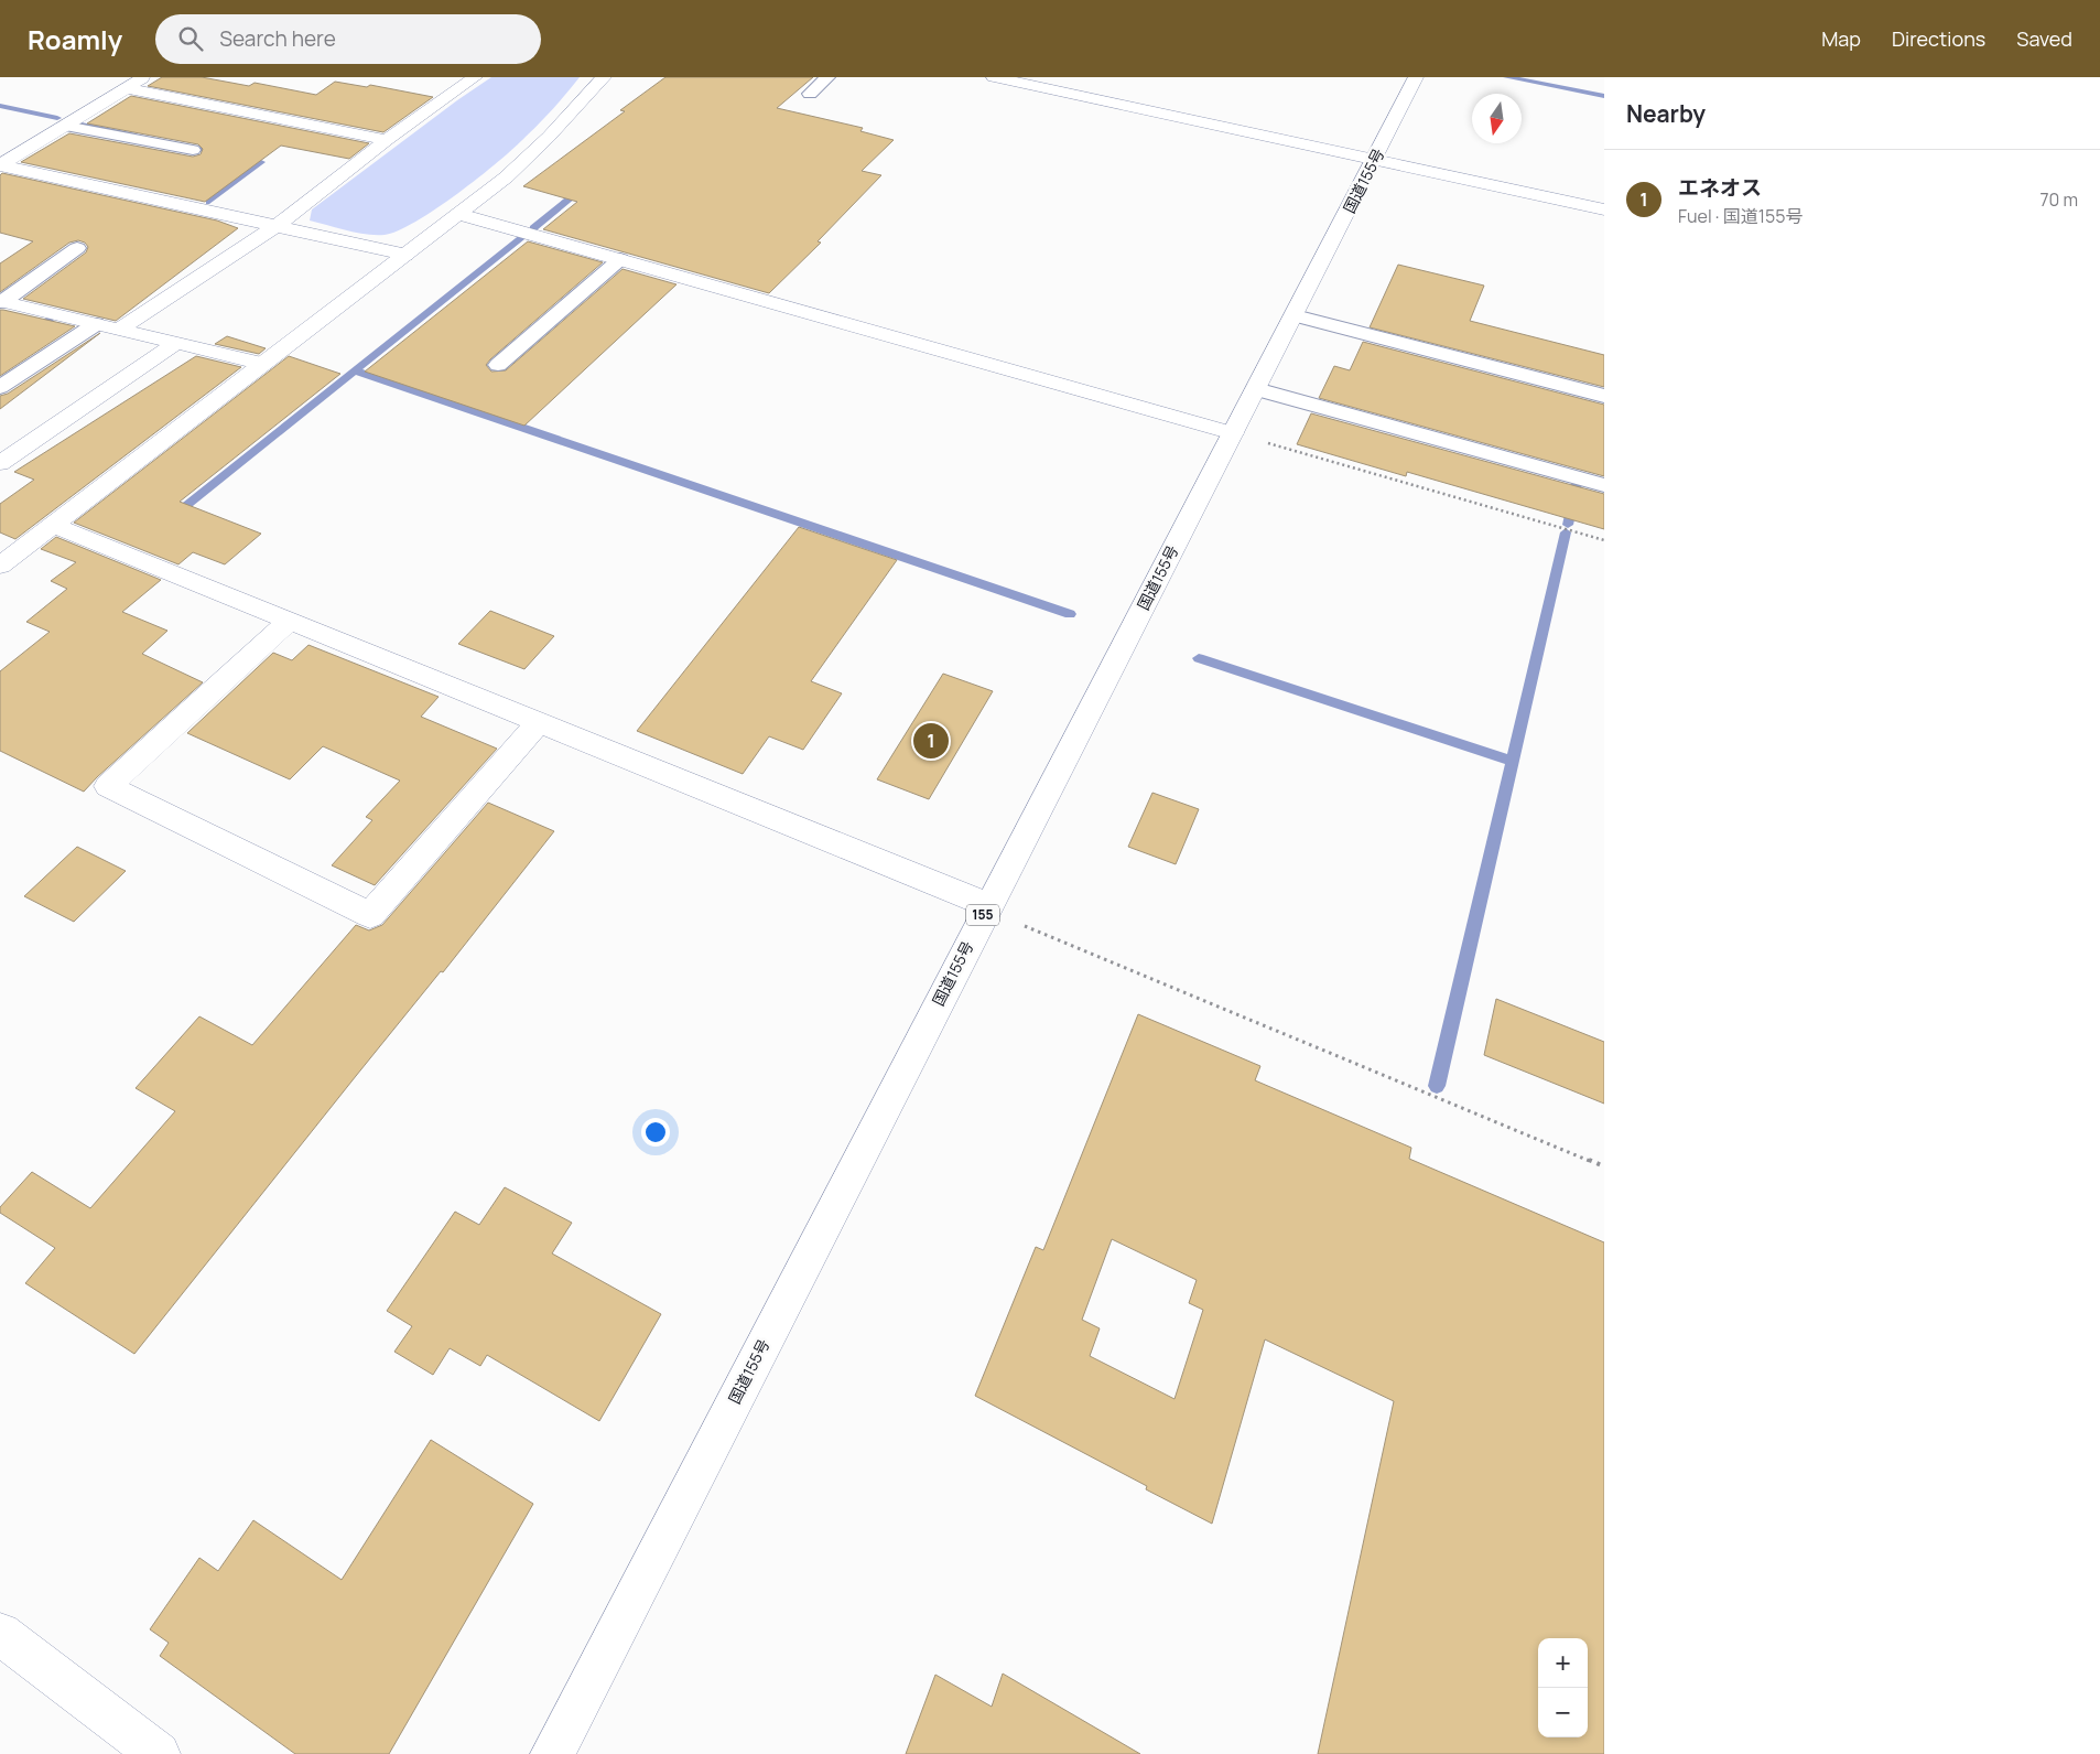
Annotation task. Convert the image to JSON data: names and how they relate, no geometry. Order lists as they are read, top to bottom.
{
  "streets": {
    "main road": ["国道155号", "155"]
  },
  "north": "bottom",
  "page": {
    "header": "Roamly",
    "search": "Search here",
    "nav": ["Map", "Directions", "Saved"],
    "heading": "Nearby",
    "list": [
      {
        "mark": "1",
        "name": "エネオス",
        "note": "Fuel · 国道155号",
        "value": "70 m"
      }
    ],
    "pins": "1",
    "map_buttons": ["+", "−"]
  }
}
